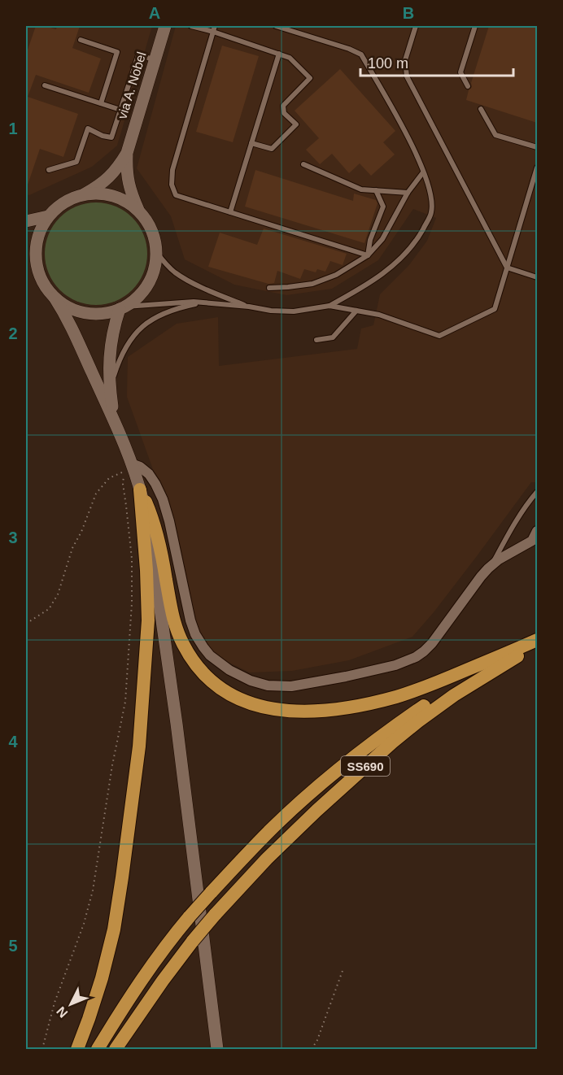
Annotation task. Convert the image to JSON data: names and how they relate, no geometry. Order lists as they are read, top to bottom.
{
  "streets": {
    "highway": ["SS690"],
    "main road": ["via A. Nobel"]
  },
  "scale_bar": "100 m",
  "north": "bottom left",
  "grid": {
    "columns": ["A", "B"],
    "rows": [
      "1",
      "2",
      "3",
      "4",
      "5"
    ]
  }
}
